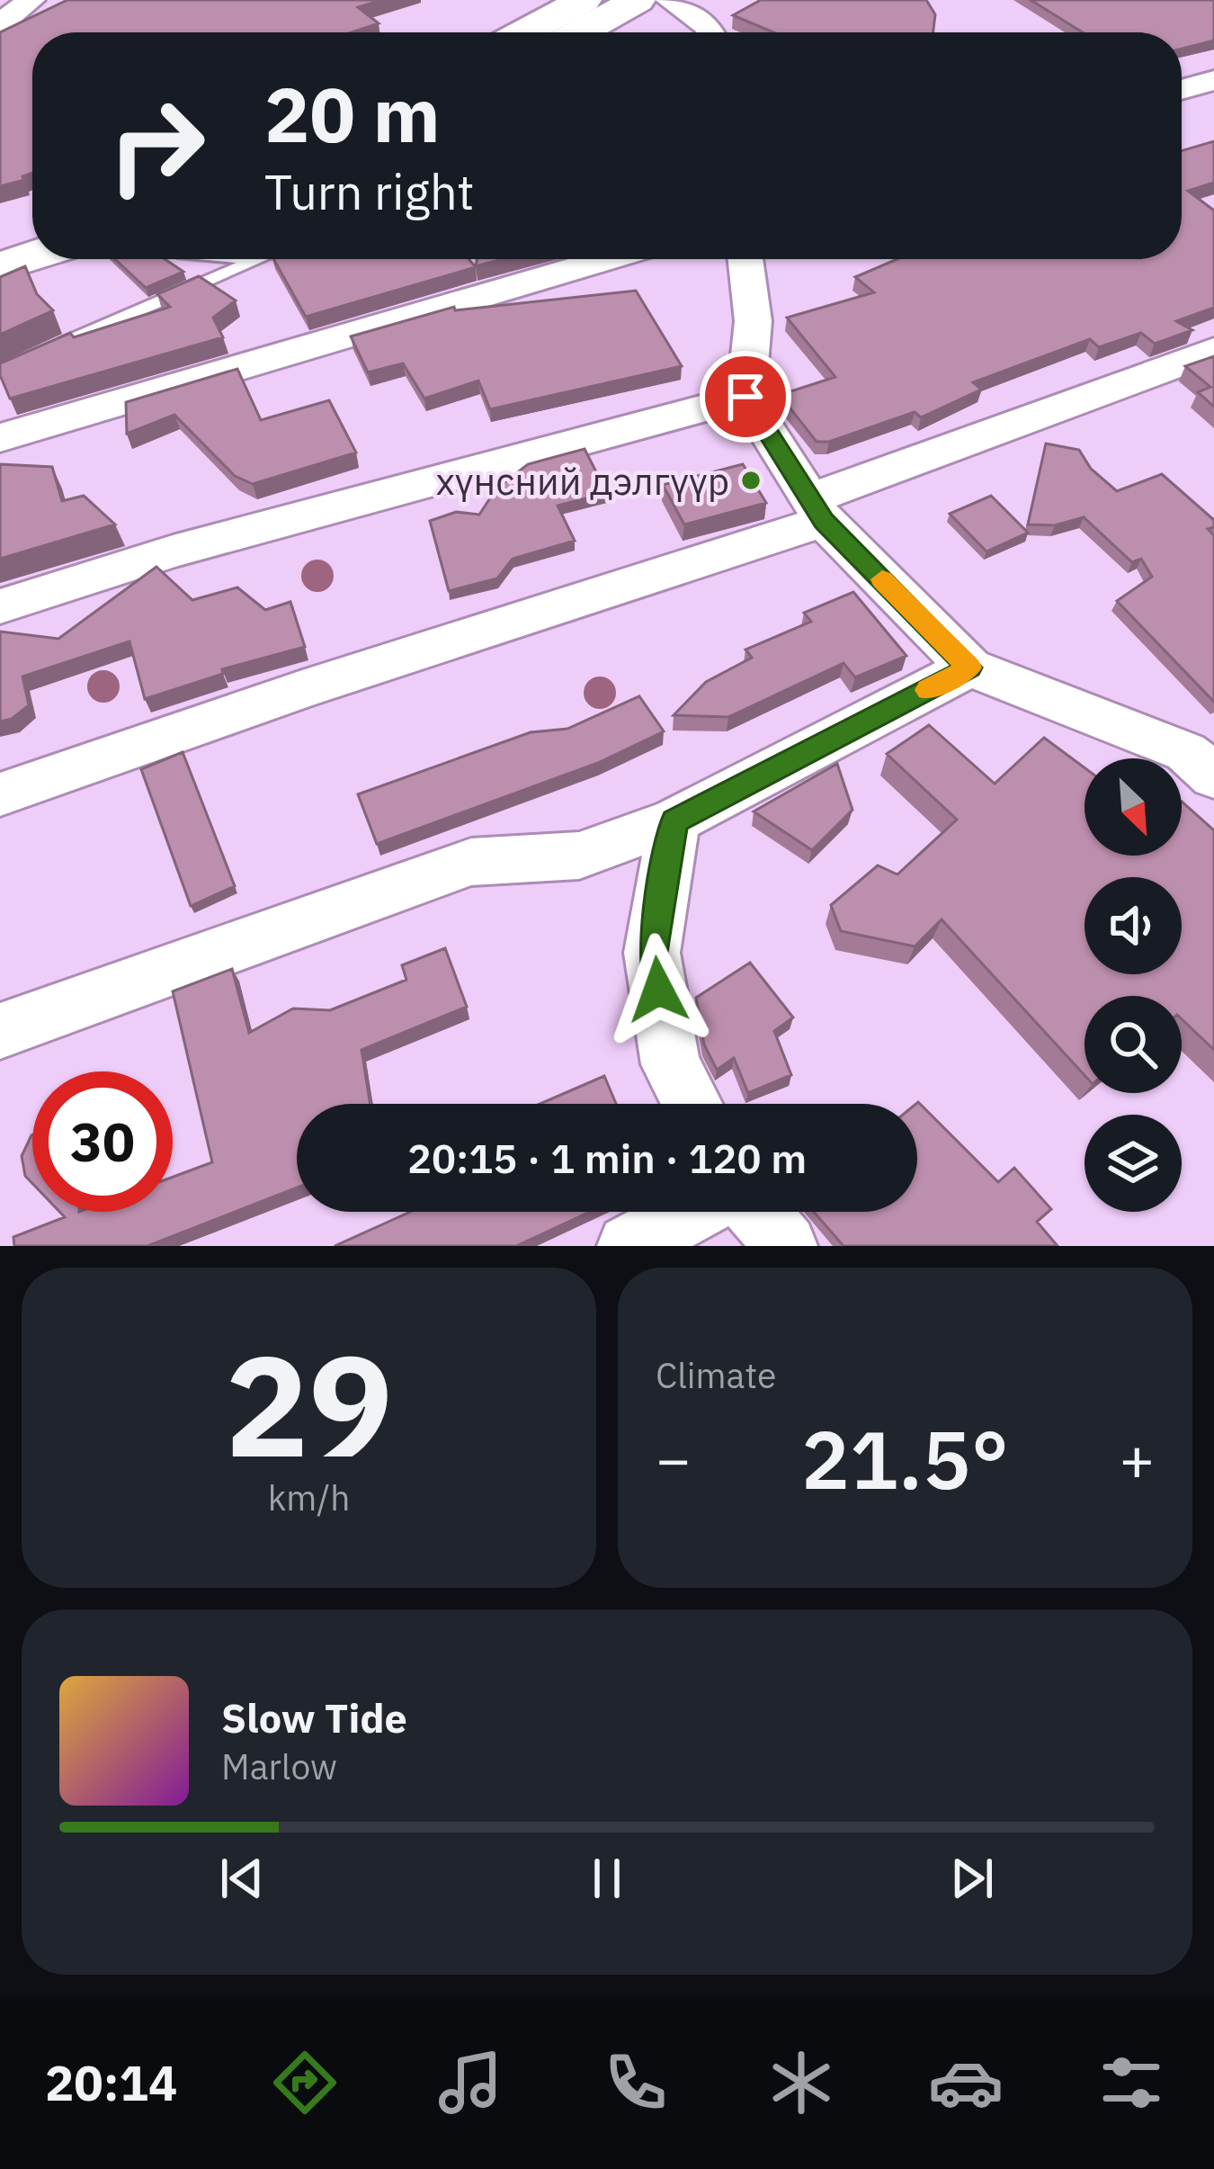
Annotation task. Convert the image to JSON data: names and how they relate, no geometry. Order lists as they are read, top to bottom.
{
  "places": ["хүнсний дэлгүүр"],
  "north": "bottom right",
  "page": {
    "turn": ["20 m", "Turn right"],
    "limit": "30",
    "trip": "20:15 · 1 min · 120 m",
    "tile": [
      ["29", "km/h"],
      "Climate"
    ],
    "heat": ["−", "21.5°", "+"],
    "song": ["Slow Tide", "Marlow"],
    "tabs": "20:14"
  }
}
